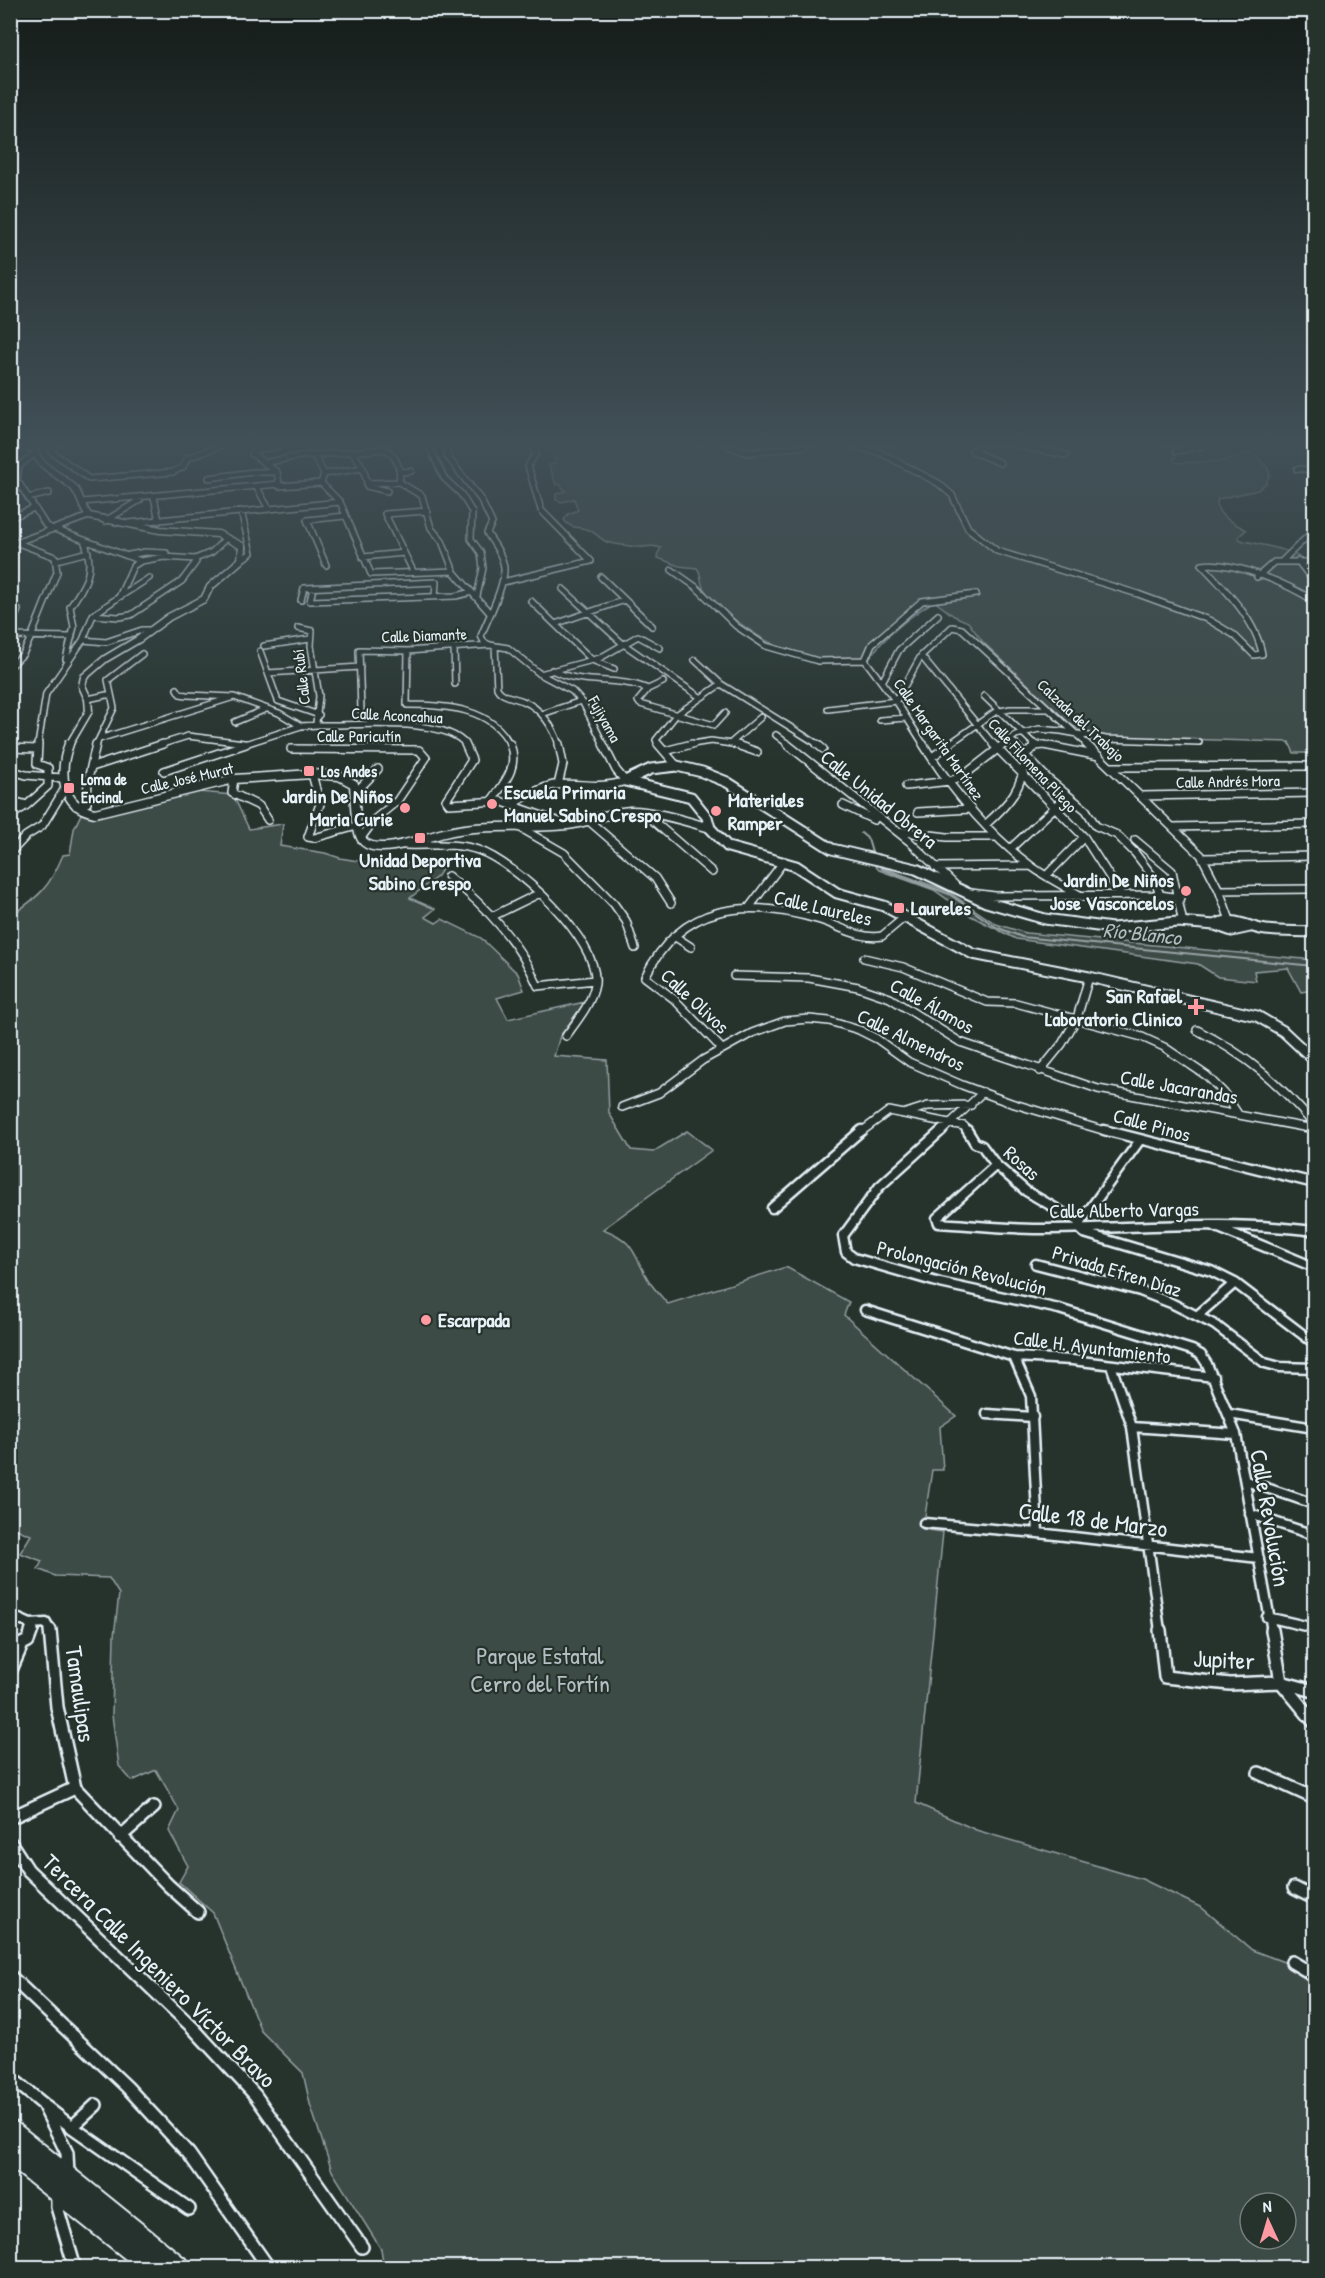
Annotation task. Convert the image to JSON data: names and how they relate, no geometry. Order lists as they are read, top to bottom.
{
  "streets": {
    "street": [
      "Calle Diamante",
      "Calle Rubí",
      "Calle Aconcahua",
      "Fujiyama",
      "Calzada del Trabajo",
      "Calle Paricutín",
      "Calle Margarita Martínez",
      "Calle Filomena Pliego",
      "Calle José Murat",
      "Calle Andrés Mora",
      "Calle Unidad Obrera",
      "Calle Laureles",
      "Calle Olivos",
      "Calle Álamos",
      "Calle Almendros",
      "Calle Jacarandas",
      "Calle Pinos",
      "Rosas",
      "Calle Alberto Vargas",
      "Prolongación Revolución",
      "Privada Efren Díaz",
      "Calle H. Ayuntamiento",
      "Calle Revolución",
      "Calle 18 de Marzo",
      "Jupiter",
      "Tamaulipas",
      "Tercera Calle Ingeniero Víctor Bravo"
    ]
  },
  "crossings": [
    ["Calle Diamante", "Fujiyama"],
    ["Calle Rubí", "Calle Aconcahua"],
    ["Calzada del Trabajo", "Calle Margarita Martínez"],
    ["Calzada del Trabajo", "Calle Filomena Pliego"],
    ["Calzada del Trabajo", "Calle Andrés Mora"],
    ["Calle Laureles", "Calle Olivos"],
    ["Calle Olivos", "Calle Almendros"],
    ["Calle Álamos", "Calle Jacarandas"],
    ["Calle Almendros", "Calle Pinos"],
    ["Calle Almendros", "Prolongación Revolución"],
    ["Calle Pinos", "Prolongación Revolución"],
    ["Rosas", "Calle Alberto Vargas"],
    ["Rosas", "Prolongación Revolución"],
    ["Prolongación Revolución", "Calle Revolución"],
    ["Calle H. Ayuntamiento", "Calle Revolución"],
    ["Calle Revolución", "Calle 18 de Marzo"],
    ["Calle Revolución", "Jupiter"],
    ["Calle 18 de Marzo", "Jupiter"]
  ],
  "water": ["Río Blanco"],
  "parks": ["Parque Estatal Cerro del Fortín"],
  "places": {
    "transit": [
      "Los Andes",
      "Loma de Encinal",
      "Unidad Deportiva Sabino Crespo",
      "Laureles"
    ],
    "other": [
      "Escuela Primaria Manuel Sabino Crespo",
      "Jardin De Niños Maria Curie",
      "Materiales Ramper",
      "Jardin De Niños Jose Vasconcelos",
      "Escarpada"
    ],
    "health": ["San Rafael Laboratorio Clinico"]
  },
  "north": "top"
}
